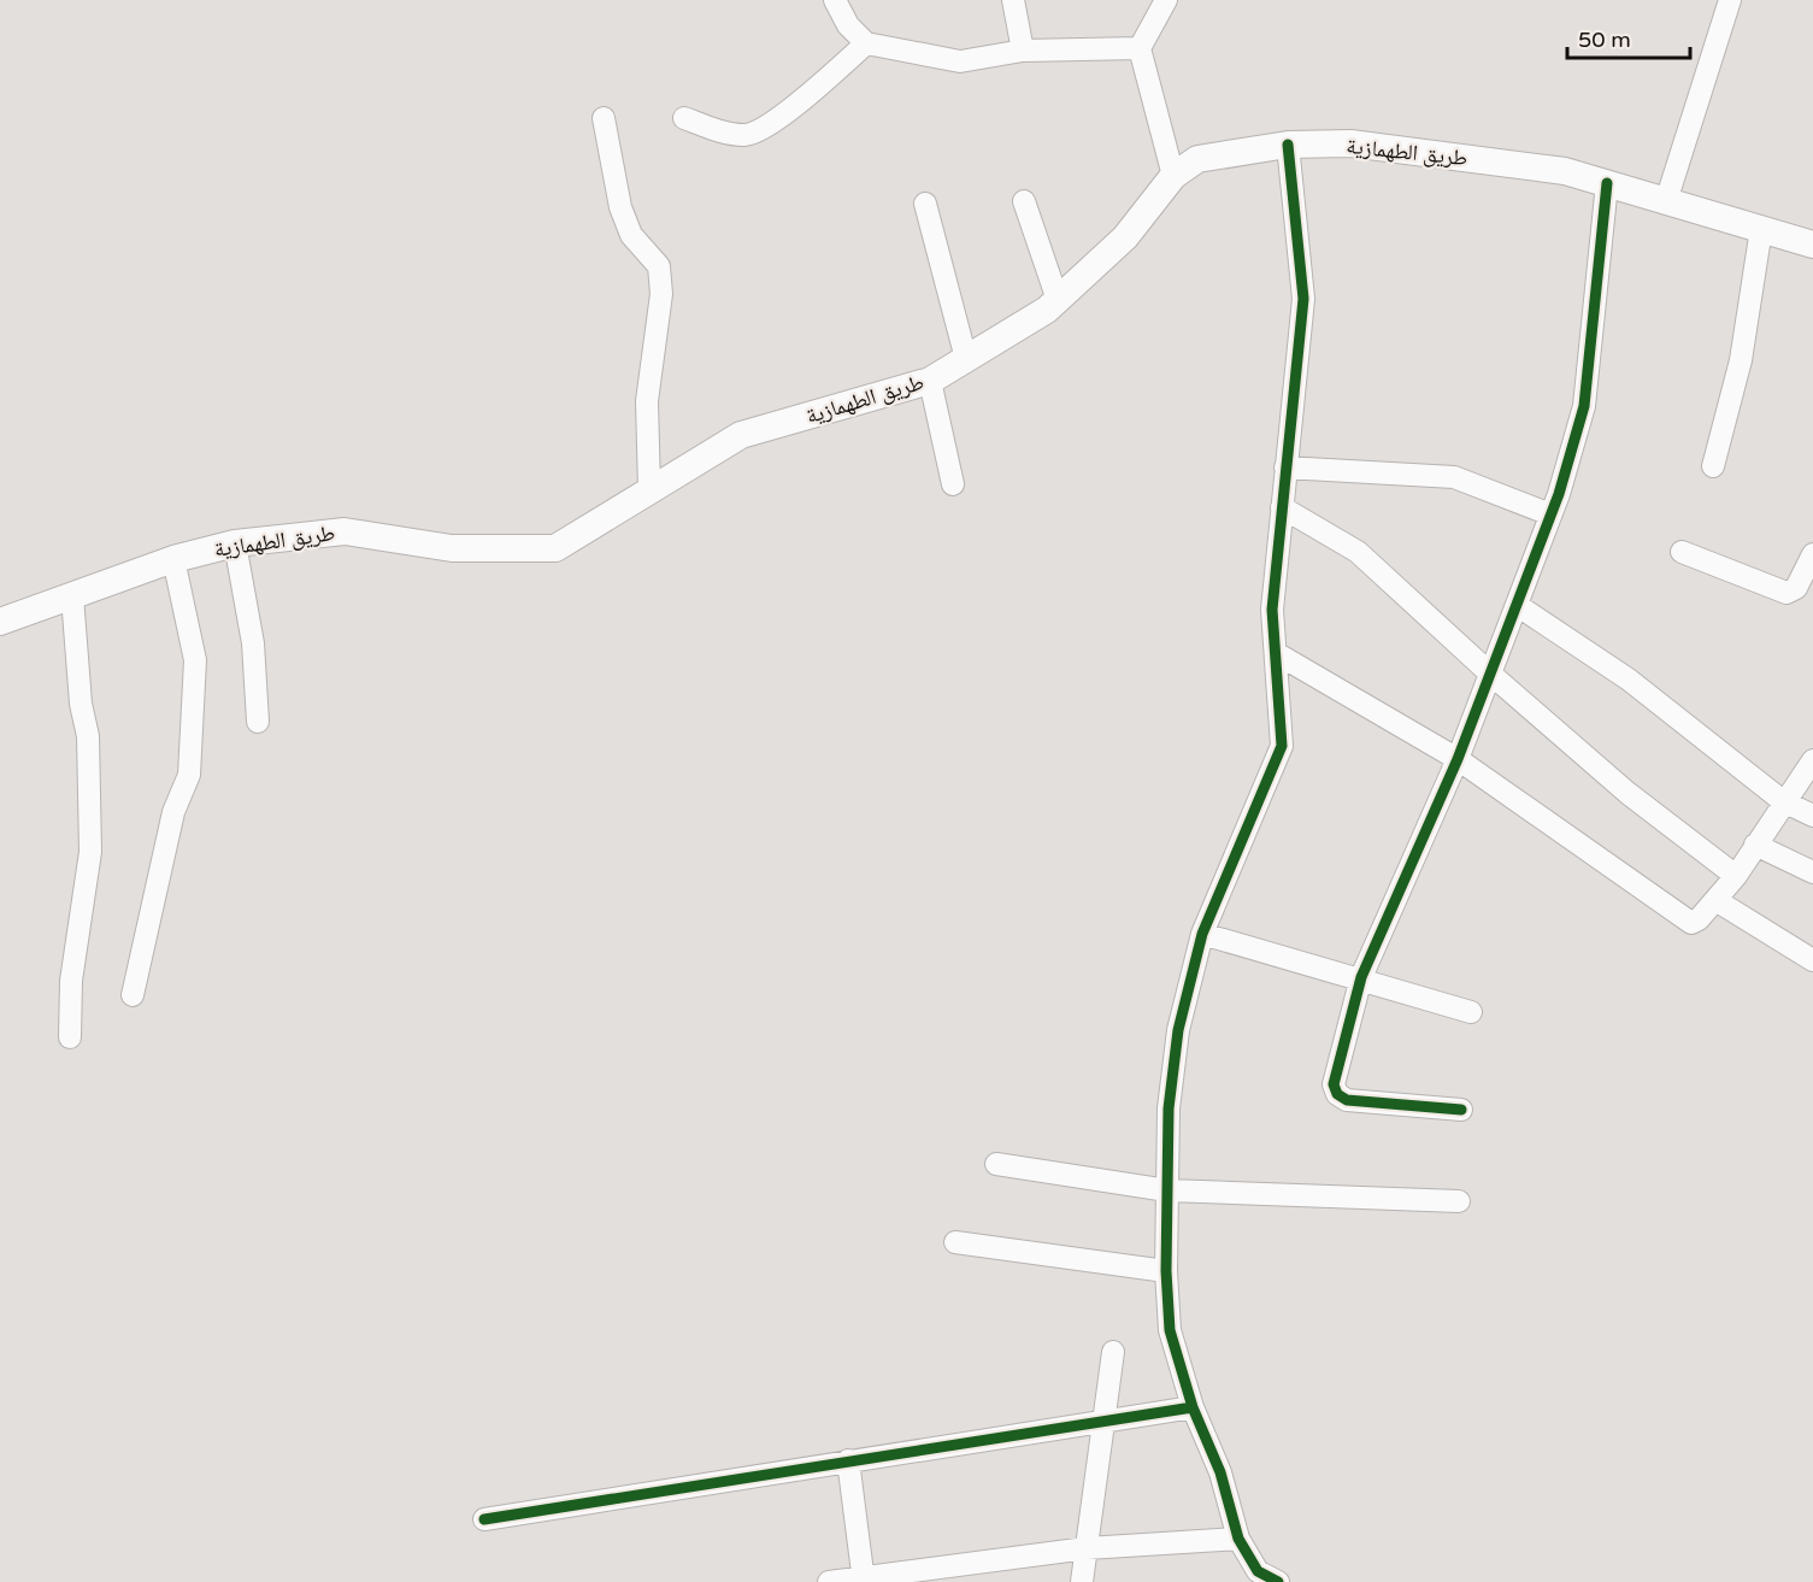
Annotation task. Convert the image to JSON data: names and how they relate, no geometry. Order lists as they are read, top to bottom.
{
  "streets": {
    "main road": ["طريق الطهمازية"]
  },
  "scale_bar": "50 m"
}
